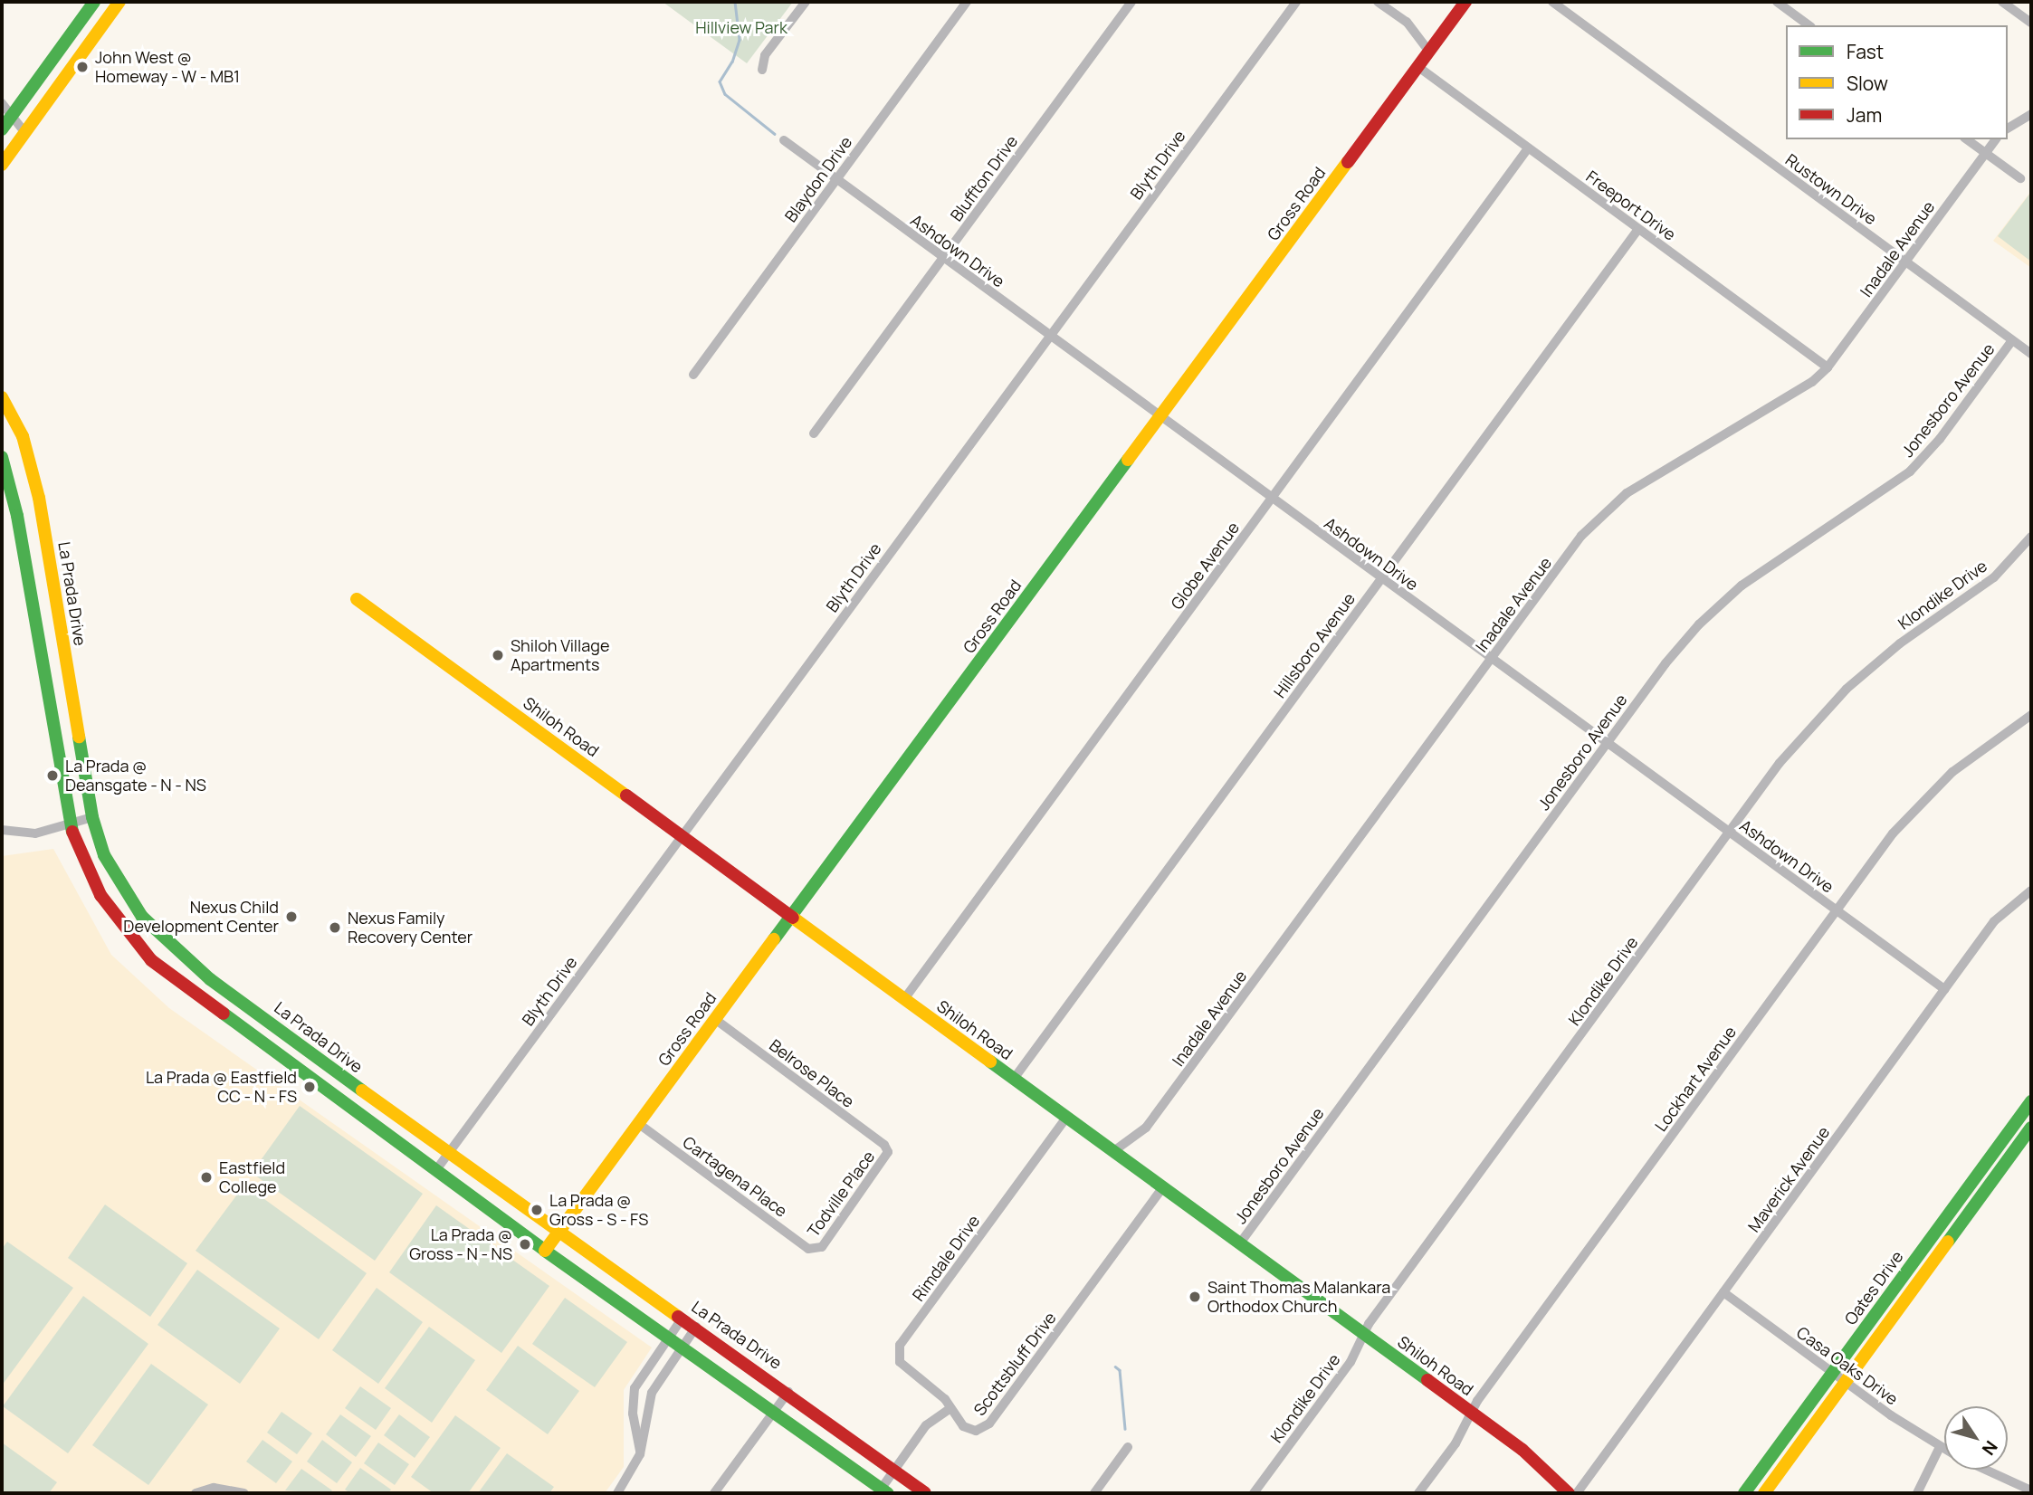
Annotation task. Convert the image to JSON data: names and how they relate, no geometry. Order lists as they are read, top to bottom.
{
  "streets": {
    "main road": [
      "Gross Road",
      "La Prada Drive",
      "Shiloh Road",
      "Oates Drive"
    ],
    "street": [
      "Blyth Drive",
      "Bluffton Drive",
      "Blaydon Drive",
      "Rustown Drive",
      "Freeport Drive",
      "Inadale Avenue",
      "Ashdown Drive",
      "Jonesboro Avenue",
      "Globe Avenue",
      "Klondike Drive",
      "Hillsboro Avenue",
      "Belrose Place",
      "Lockhart Avenue",
      "Cartagena Place",
      "Maverick Avenue",
      "Todville Place",
      "Rimdale Drive",
      "Scottsbluff Drive",
      "Casa Oaks Drive"
    ]
  },
  "crossings": [
    ["Blyth Drive", "Ashdown Drive"],
    ["Blyth Drive", "La Prada Drive"],
    ["Blyth Drive", "Shiloh Road"],
    ["Bluffton Drive", "Ashdown Drive"],
    ["Blaydon Drive", "Ashdown Drive"],
    ["Rustown Drive", "Inadale Avenue"],
    ["Rustown Drive", "Jonesboro Avenue"],
    ["Gross Road", "Freeport Drive"],
    ["Gross Road", "Ashdown Drive"],
    ["Gross Road", "La Prada Drive"],
    ["Gross Road", "Shiloh Road"],
    ["Gross Road", "Belrose Place"],
    ["Gross Road", "Cartagena Place"],
    ["Freeport Drive", "Inadale Avenue"],
    ["Freeport Drive", "Globe Avenue"],
    ["Freeport Drive", "Hillsboro Avenue"],
    ["Inadale Avenue", "Ashdown Drive"],
    ["Inadale Avenue", "Shiloh Road"],
    ["Ashdown Drive", "Jonesboro Avenue"],
    ["Ashdown Drive", "Globe Avenue"],
    ["Ashdown Drive", "Klondike Drive"],
    ["Ashdown Drive", "Hillsboro Avenue"],
    ["Ashdown Drive", "Lockhart Avenue"],
    ["Ashdown Drive", "Maverick Avenue"],
    ["Jonesboro Avenue", "Shiloh Road"],
    ["Globe Avenue", "Shiloh Road"],
    ["La Prada Drive", "Scottsbluff Drive"],
    ["Klondike Drive", "Shiloh Road"],
    ["Hillsboro Avenue", "Shiloh Road"],
    ["Shiloh Road", "Lockhart Avenue"],
    ["Shiloh Road", "Rimdale Drive"],
    ["Shiloh Road", "Scottsbluff Drive"],
    ["Belrose Place", "Todville Place"],
    ["Cartagena Place", "Todville Place"],
    ["Maverick Avenue", "Casa Oaks Drive"],
    ["Rimdale Drive", "Scottsbluff Drive"],
    ["Oates Drive", "Casa Oaks Drive"]
  ],
  "parks": ["Hillview Park"],
  "places": [
    "John West @ Homeway - W - MB1",
    "Shiloh Village Apartments",
    "La Prada @ Deansgate - N - NS",
    "Nexus Child Development Center",
    "Nexus Family Recovery Center",
    "La Prada @ Eastfield CC - N - FS",
    "Eastfield College",
    "La Prada @ Gross - S - FS",
    "La Prada @ Gross - N - NS",
    "Saint Thomas Malankara Orthodox Church"
  ],
  "legend": ["Fast", "Slow", "Jam"],
  "north": "bottom right"
}
